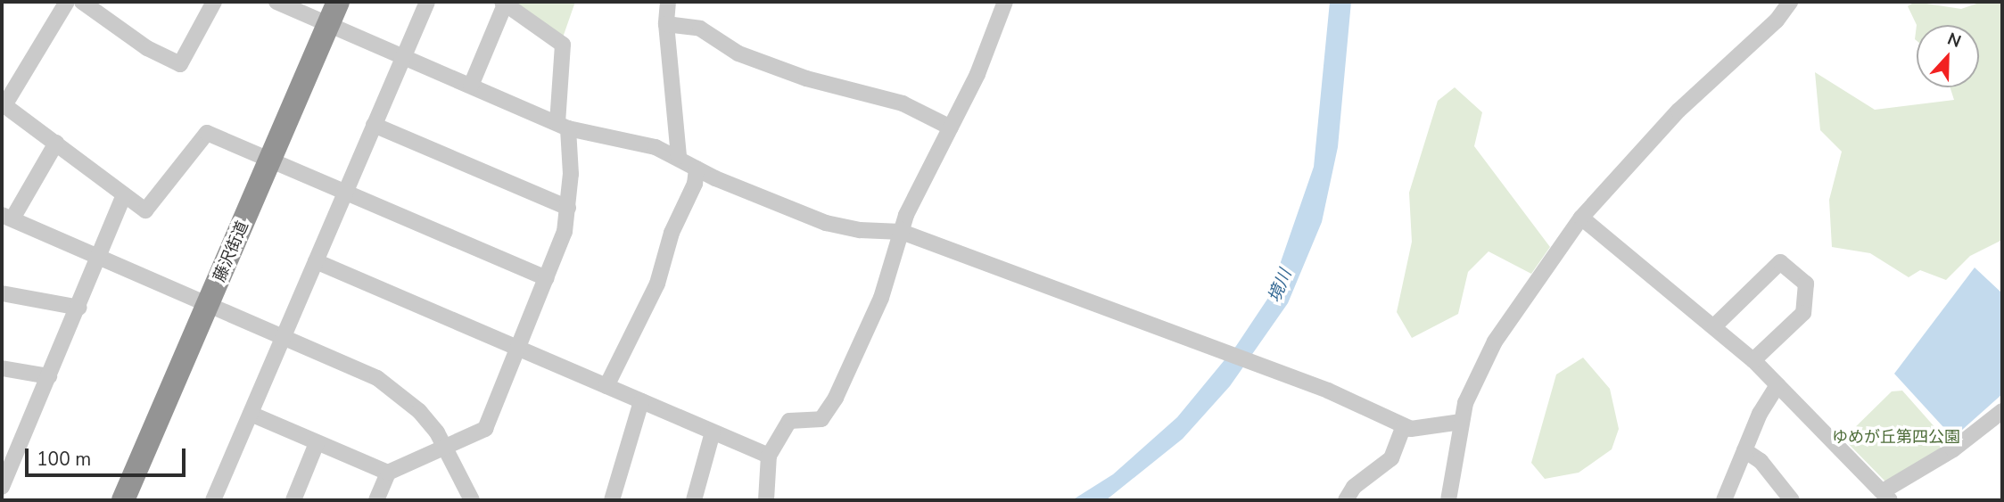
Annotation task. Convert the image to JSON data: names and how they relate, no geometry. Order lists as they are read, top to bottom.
{
  "streets": {
    "highway": ["藤沢街道"]
  },
  "water": ["境川"],
  "parks": ["ゆめが丘第四公園"],
  "scale_bar": "100 m",
  "north": "top"
}
